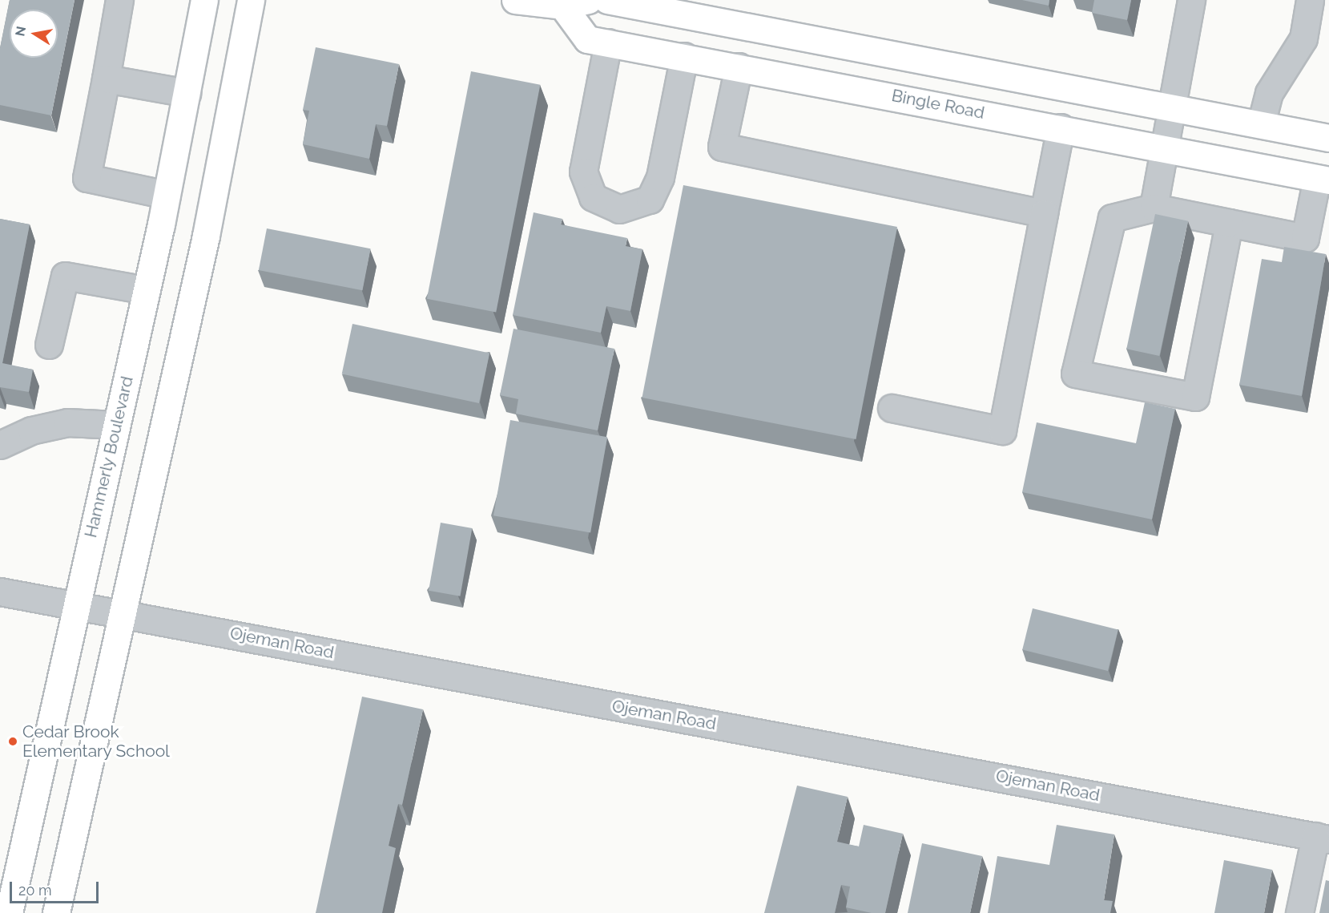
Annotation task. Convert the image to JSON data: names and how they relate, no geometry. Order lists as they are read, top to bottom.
{
  "streets": {
    "main road": ["Bingle Road", "Hammerly Boulevard"],
    "street": ["Ojeman Road"]
  },
  "crossings": [
    ["Hammerly Boulevard", "Ojeman Road"]
  ],
  "places": ["Cedar Brook Elementary School"],
  "scale_bar": "20 m",
  "north": "left"
}
